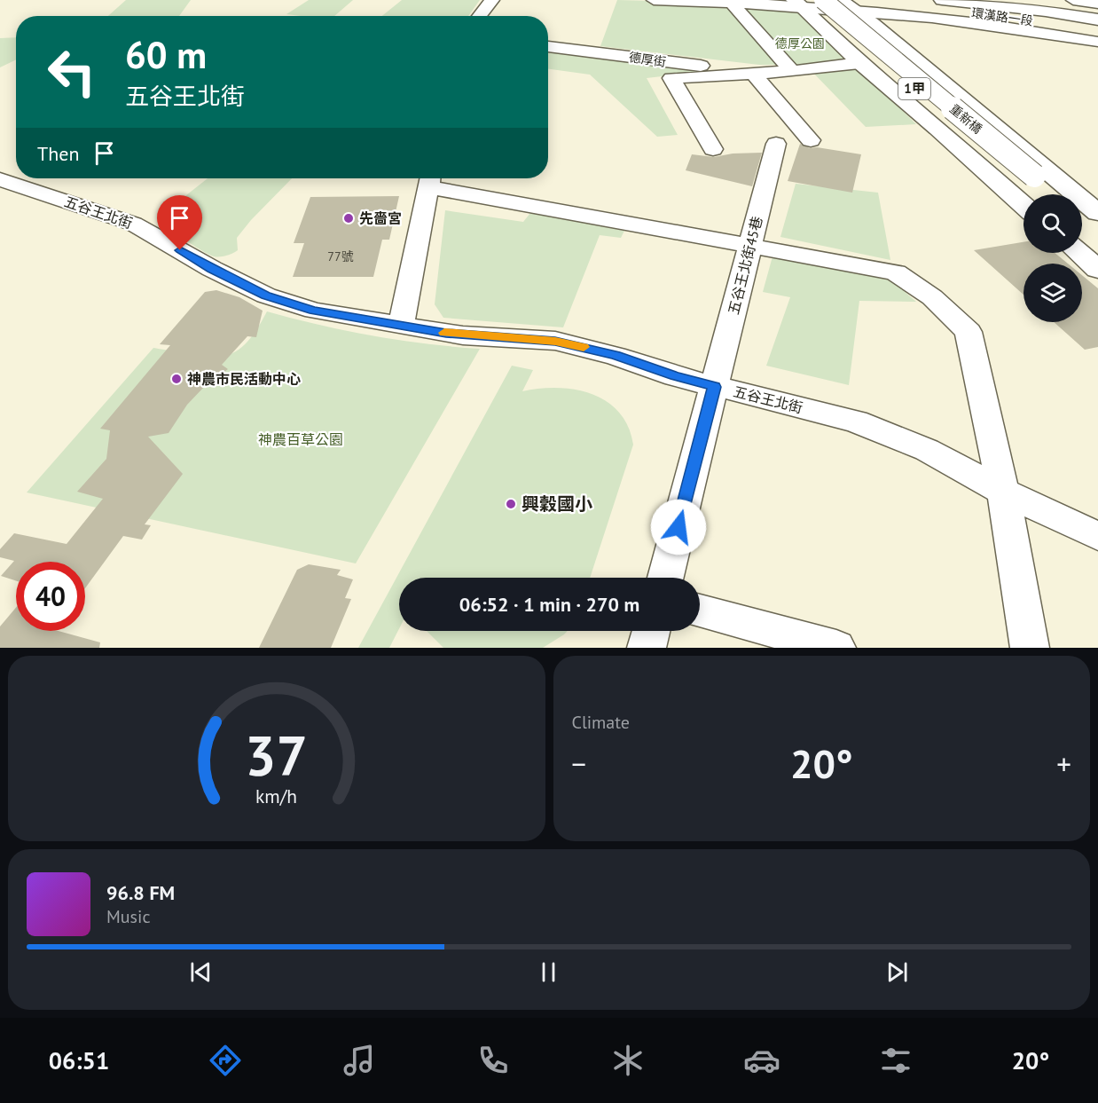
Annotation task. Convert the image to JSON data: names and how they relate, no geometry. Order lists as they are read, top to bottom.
{
  "streets": {
    "main road": ["1甲", "重新橋"],
    "street": [
      "環漢路一段",
      "德厚街",
      "五谷王北街",
      "五谷王北街45巷"
    ]
  },
  "crossings": [
    ["環漢路一段", "重新橋"],
    ["1甲", "重新橋"],
    ["五谷王北街", "五谷王北街45巷"]
  ],
  "parks": ["德厚公園", "神農百草公園"],
  "places": ["先嗇宮", "神農市民活動中心", "興穀國小"],
  "house_numbers": ["77號"],
  "page": {
    "turn": ["60 m", "五谷王北街"],
    "then": "Then",
    "limit": "40",
    "trip": "06:52 · 1 min · 270 m",
    "tile": "Climate",
    "heat": ["−", "20°", "+"],
    "song": ["96.8 FM", "Music"],
    "tabs": ["06:51", "20°"],
    "gauge": ["37", "km/h"]
  }
}
